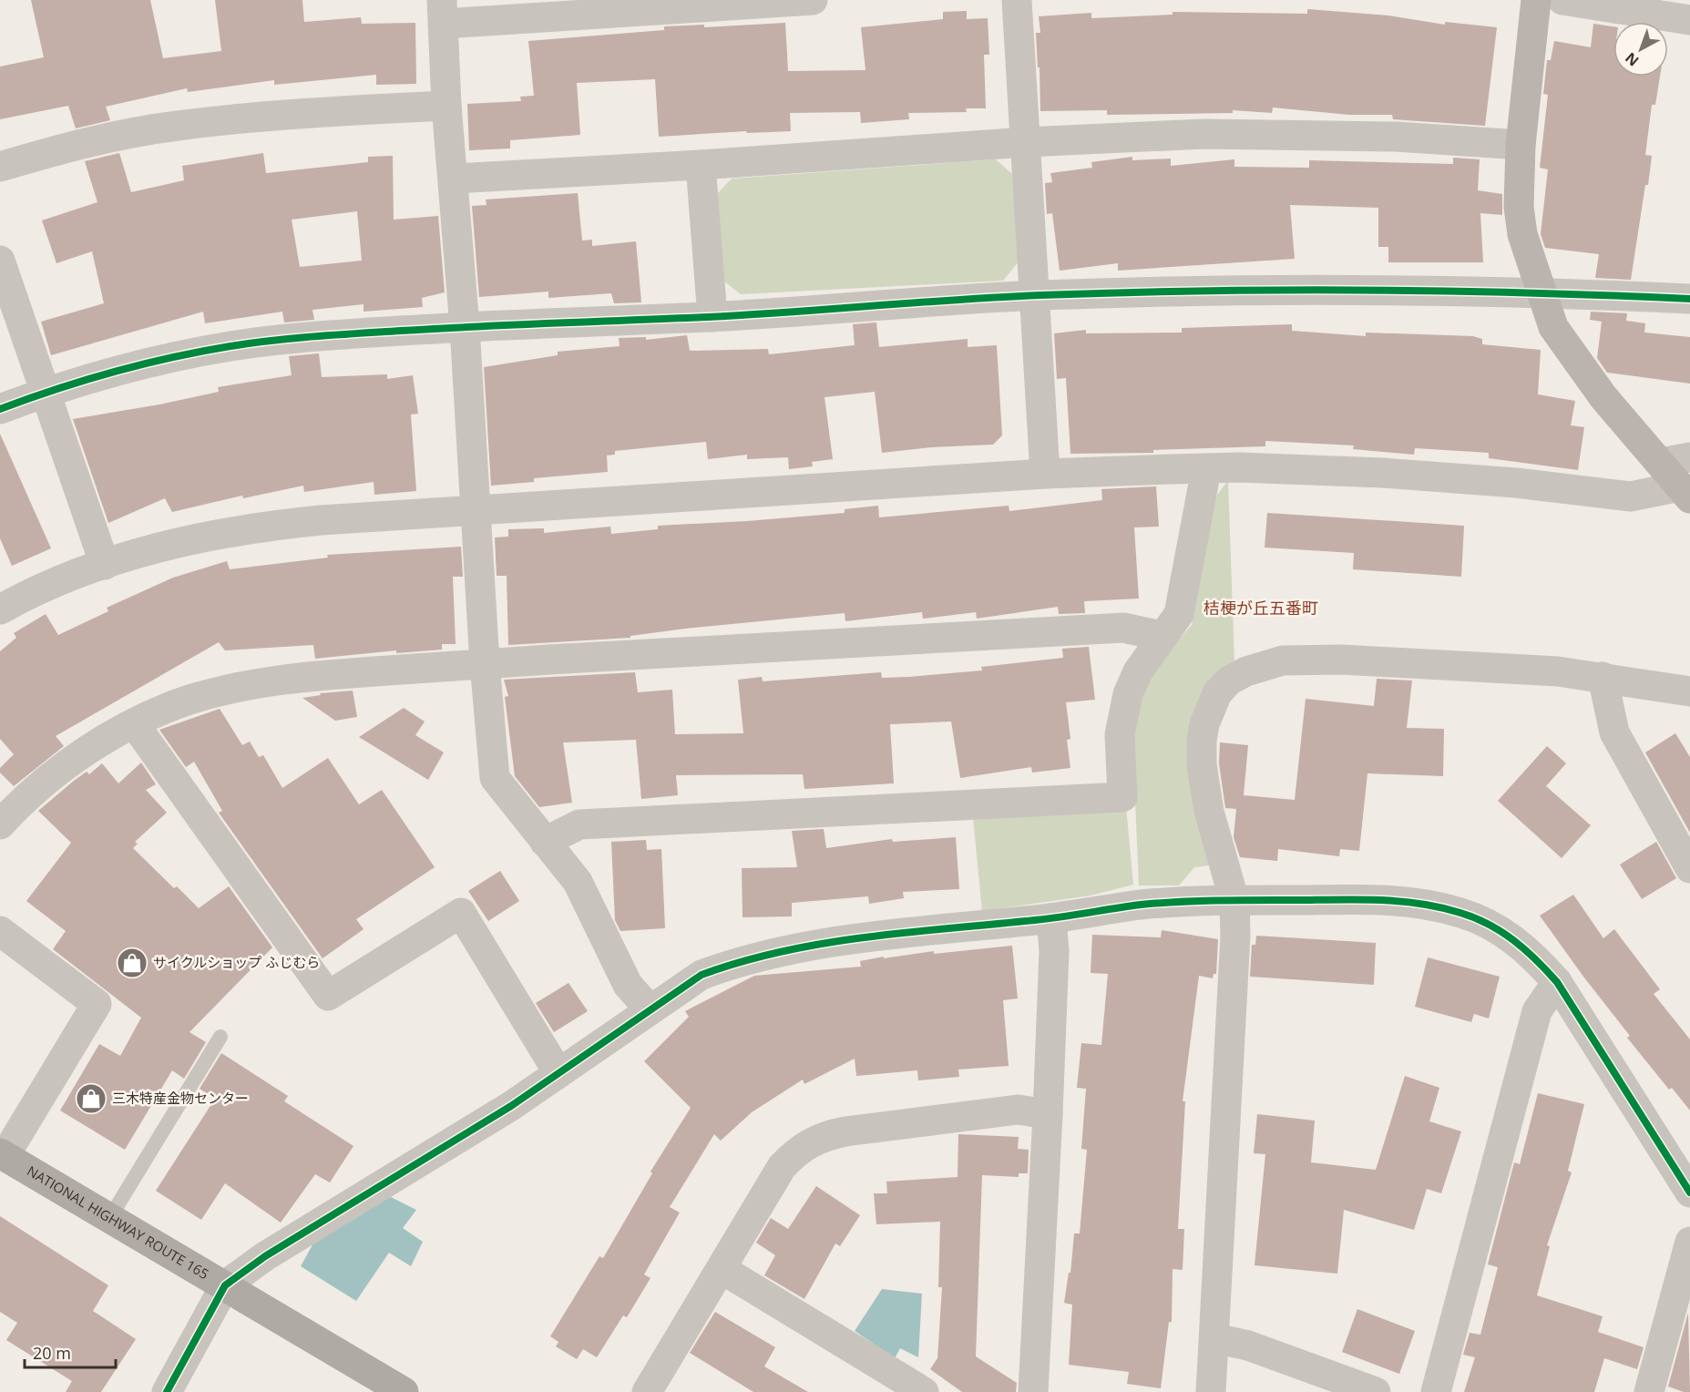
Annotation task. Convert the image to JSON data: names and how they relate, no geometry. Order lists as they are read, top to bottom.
{
  "streets": {
    "highway": ["NATIONAL HIGHWAY ROUTE 165"]
  },
  "districts": ["桔梗が丘五番町"],
  "places": {
    "shop": ["サイクルショップ ふじむら", "三木特産金物センター"]
  },
  "scale_bar": "20 m",
  "north": "bottom left"
}
